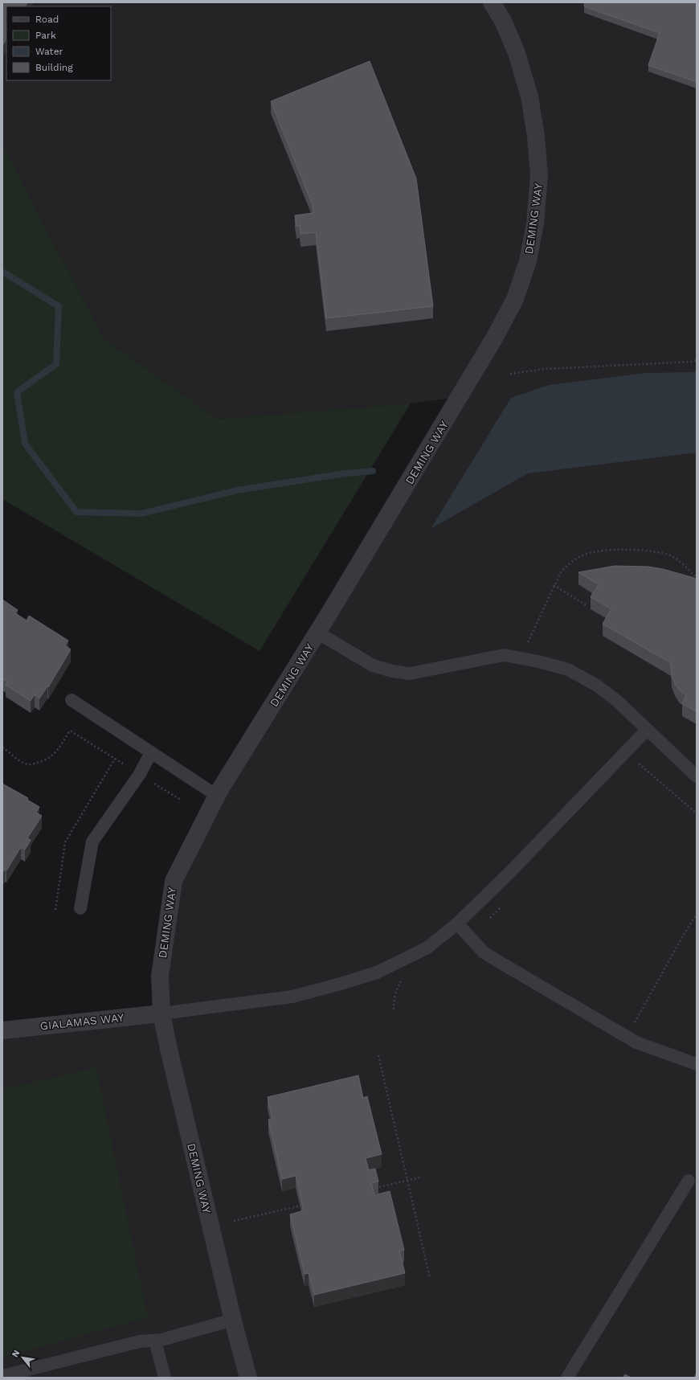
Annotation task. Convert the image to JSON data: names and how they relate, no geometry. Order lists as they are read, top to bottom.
{
  "streets": {
    "street": ["DEMING WAY", "GIALAMAS WAY"]
  },
  "crossings": [
    ["DEMING WAY", "GIALAMAS WAY"]
  ],
  "legend": [
    "Road",
    "Park",
    "Water",
    "Building"
  ],
  "north": "top left"
}
